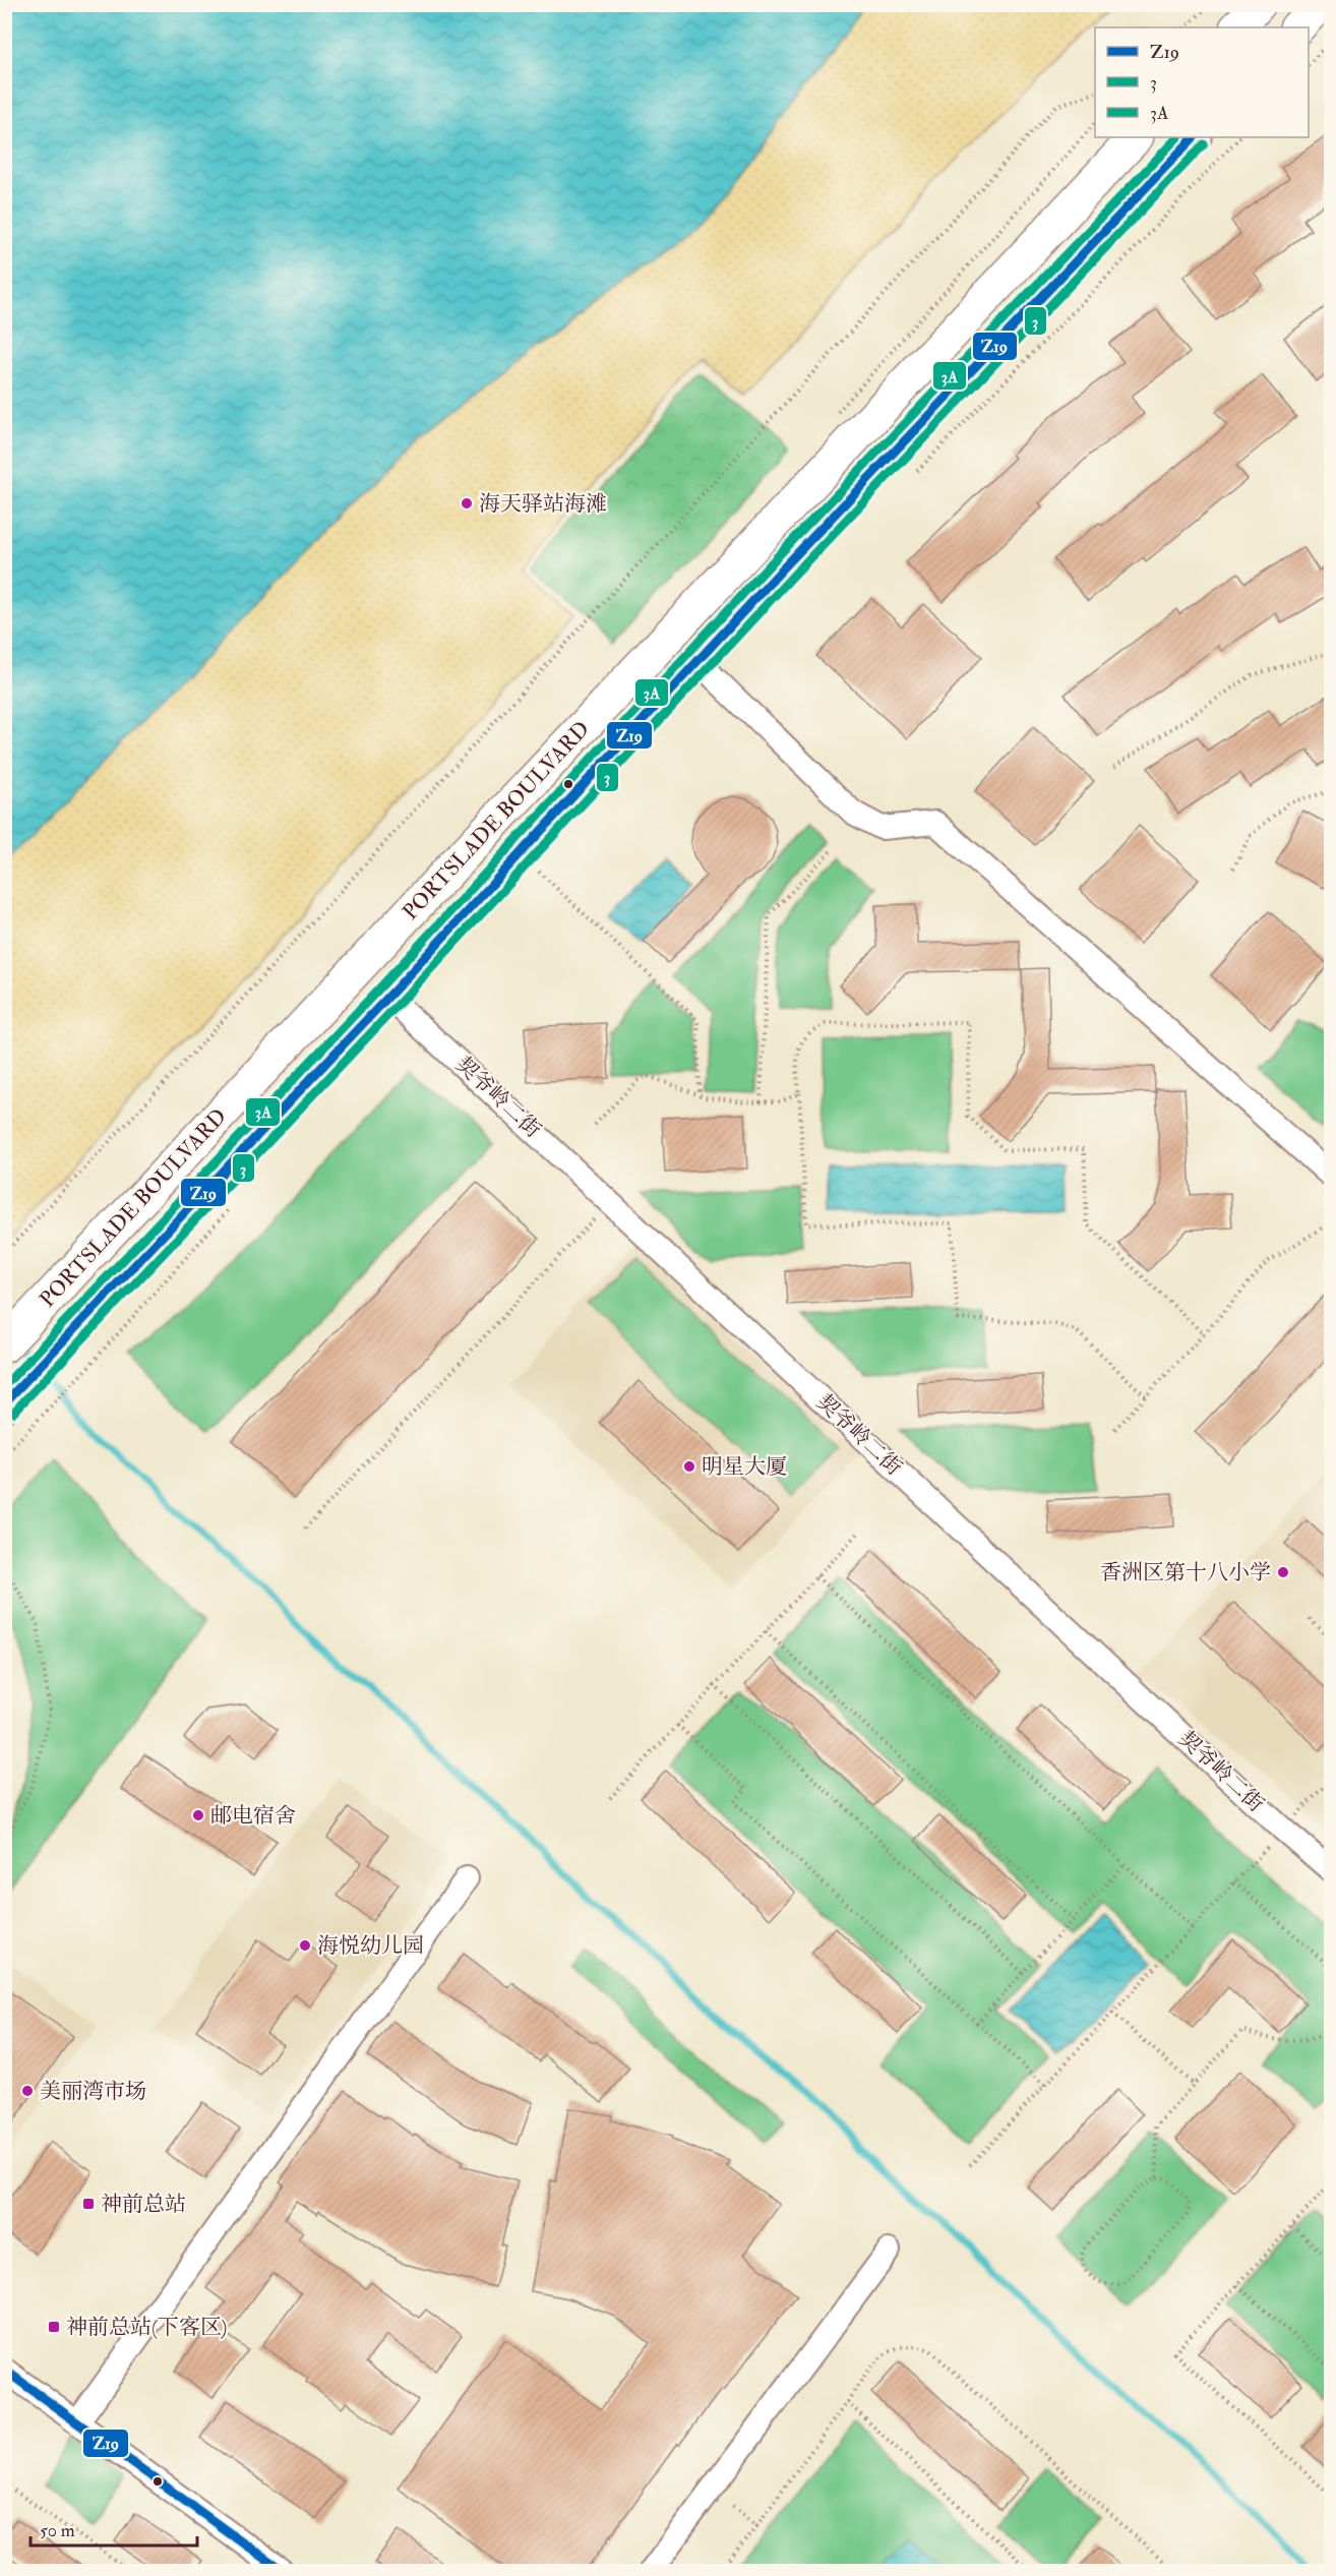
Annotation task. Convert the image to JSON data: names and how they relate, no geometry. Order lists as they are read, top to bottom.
{
  "streets": {
    "highway": ["PORTSLADE BOULVARD"],
    "street": ["契爷岭二街"]
  },
  "crossings": [
    ["PORTSLADE BOULVARD", "契爷岭二街"]
  ],
  "places": {
    "other": [
      "海天驿站海滩",
      "明星大厦",
      "香洲区第十八小学",
      "邮电宿舍",
      "海悦幼儿园",
      "美丽湾市场"
    ],
    "transit": ["神前总站", "神前总站(下客区)"]
  },
  "lines": ["transit line Z19", "transit line 3A", "transit line 3"],
  "legend": ["Z19", "3", "3A"],
  "scale_bar": "50 m"
}
